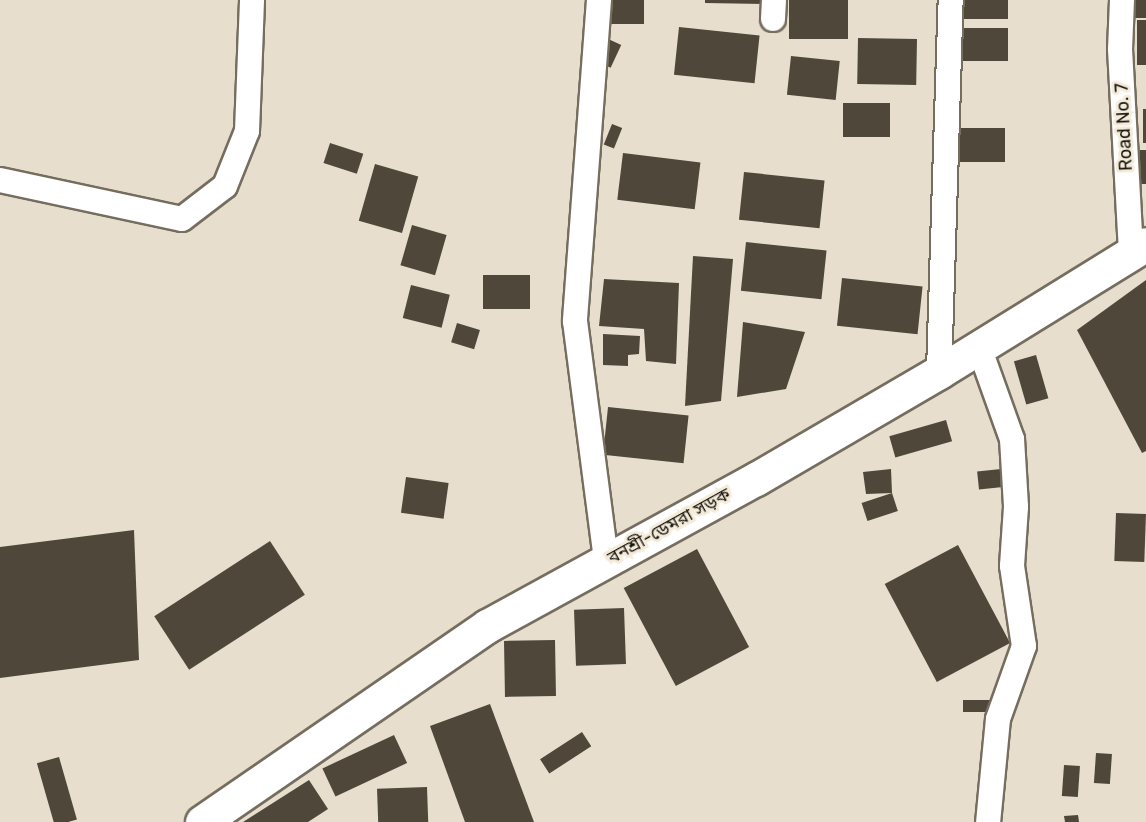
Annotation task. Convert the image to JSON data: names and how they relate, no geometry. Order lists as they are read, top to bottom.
{
  "streets": {
    "main road": ["বনশ্রী-ডেমরা সড়ক"],
    "street": ["Road No. 7"]
  },
  "crossings": [
    ["Road No. 7", "বনশ্রী-ডেমরা সড়ক"]
  ]
}
